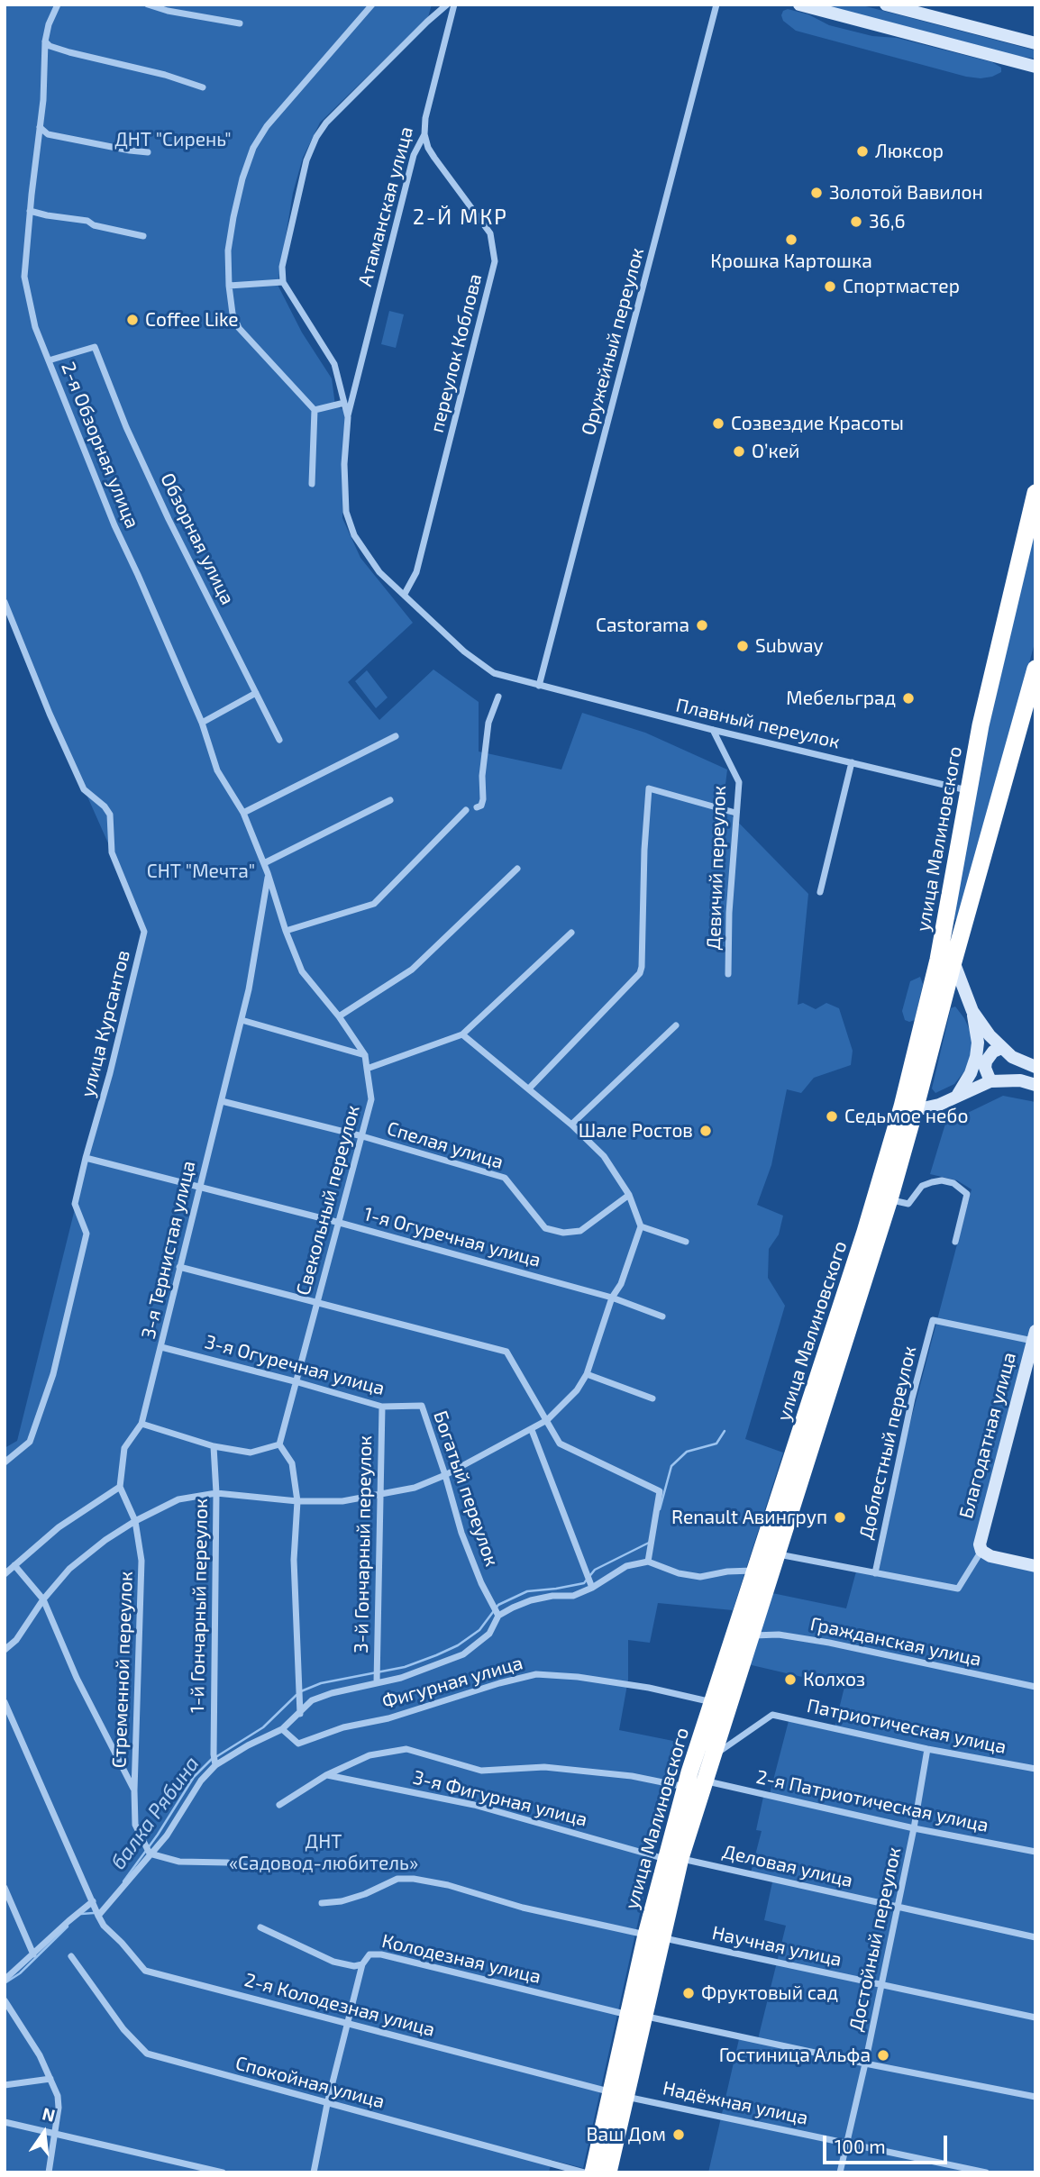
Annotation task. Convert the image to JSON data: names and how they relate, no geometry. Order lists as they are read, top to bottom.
{
  "streets": {
    "highway": ["улица Малиновского"],
    "street": [
      "Атаманская улица",
      "Оружейный переулок",
      "переулок Коблова",
      "2-я Обзорная улица",
      "Обзорная улица",
      "Плавный переулок",
      "Девичий переулок",
      "улица Курсантов",
      "Спелая улица",
      "Свекольный переулок",
      "1-я Огуречная улица",
      "3-я Тернистая улица",
      "3-я Огуречная улица",
      "Благодатная улица",
      "Доблестный переулок",
      "Богатый переулок",
      "3-й Гончарный переулок",
      "1-й Гончарный переулок",
      "Гражданская улица",
      "Стременной переулок",
      "Фигурная улица",
      "Патриотическая улица",
      "3-я Фигурная улица",
      "2-я Патриотическая улица",
      "Деловая улица",
      "Достойный переулок",
      "Научная улица",
      "Колодезная улица",
      "2-я Колодезная улица",
      "Спокойная улица",
      "Надёжная улица"
    ]
  },
  "crossings": [
    ["Атаманская улица", "переулок Коблова"],
    ["Атаманская улица", "Плавный переулок"],
    ["Оружейный переулок", "Плавный переулок"],
    ["переулок Коблова", "Плавный переулок"],
    ["2-я Обзорная улица", "Обзорная улица"],
    ["2-я Обзорная улица", "Свекольный переулок"],
    ["2-я Обзорная улица", "3-я Тернистая улица"],
    ["Плавный переулок", "улица Малиновского"],
    ["Плавный переулок", "Девичий переулок"],
    ["улица Малиновского", "Благодатная улица"],
    ["улица Малиновского", "Гражданская улица"],
    ["улица Малиновского", "Фигурная улица"],
    ["улица Малиновского", "Патриотическая улица"],
    ["улица Малиновского", "3-я Фигурная улица"],
    ["улица Малиновского", "2-я Патриотическая улица"],
    ["улица Малиновского", "Деловая улица"],
    ["улица Малиновского", "Научная улица"],
    ["улица Малиновского", "Колодезная улица"],
    ["улица Малиновского", "2-я Колодезная улица"],
    ["улица Малиновского", "Надёжная улица"],
    ["улица Курсантов", "1-я Огуречная улица"],
    ["Спелая улица", "Свекольный переулок"],
    ["Спелая улица", "3-я Тернистая улица"],
    ["Свекольный переулок", "1-я Огуречная улица"],
    ["Свекольный переулок", "3-я Тернистая улица"],
    ["Свекольный переулок", "3-я Огуречная улица"],
    ["1-я Огуречная улица", "3-я Тернистая улица"],
    ["3-я Тернистая улица", "3-я Огуречная улица"],
    ["3-я Тернистая улица", "Стременной переулок"],
    ["3-я Огуречная улица", "Богатый переулок"],
    ["3-я Огуречная улица", "3-й Гончарный переулок"],
    ["Благодатная улица", "Доблестный переулок"],
    ["Патриотическая улица", "Достойный переулок"],
    ["3-я Фигурная улица", "Деловая улица"],
    ["2-я Патриотическая улица", "Достойный переулок"],
    ["Деловая улица", "Достойный переулок"],
    ["Достойный переулок", "Научная улица"],
    ["Достойный переулок", "Надёжная улица"],
    ["2-я Колодезная улица", "Надёжная улица"]
  ],
  "districts": ["2-Й МКР"],
  "water": ["балка Рябина"],
  "parks": ["ДНТ \"Сирень\"", "СНТ \"Мечта\"", "ДНТ «Садовод-любитель»"],
  "places": [
    "Люксор",
    "Золотой Вавилон",
    "36,6",
    "Крошка Картошка",
    "Спортмастер",
    "Coffee Like",
    "Созвездие Красоты",
    "О’кей",
    "Castorama",
    "Subway",
    "Мебельград",
    "Седьмое небо",
    "Шале Ростов",
    "Renault Авингруп",
    "Колхоз",
    "Фруктовый сад",
    "Гостиница Альфа",
    "Ваш Дом"
  ],
  "scale_bar": "100 m",
  "north": "top"
}
